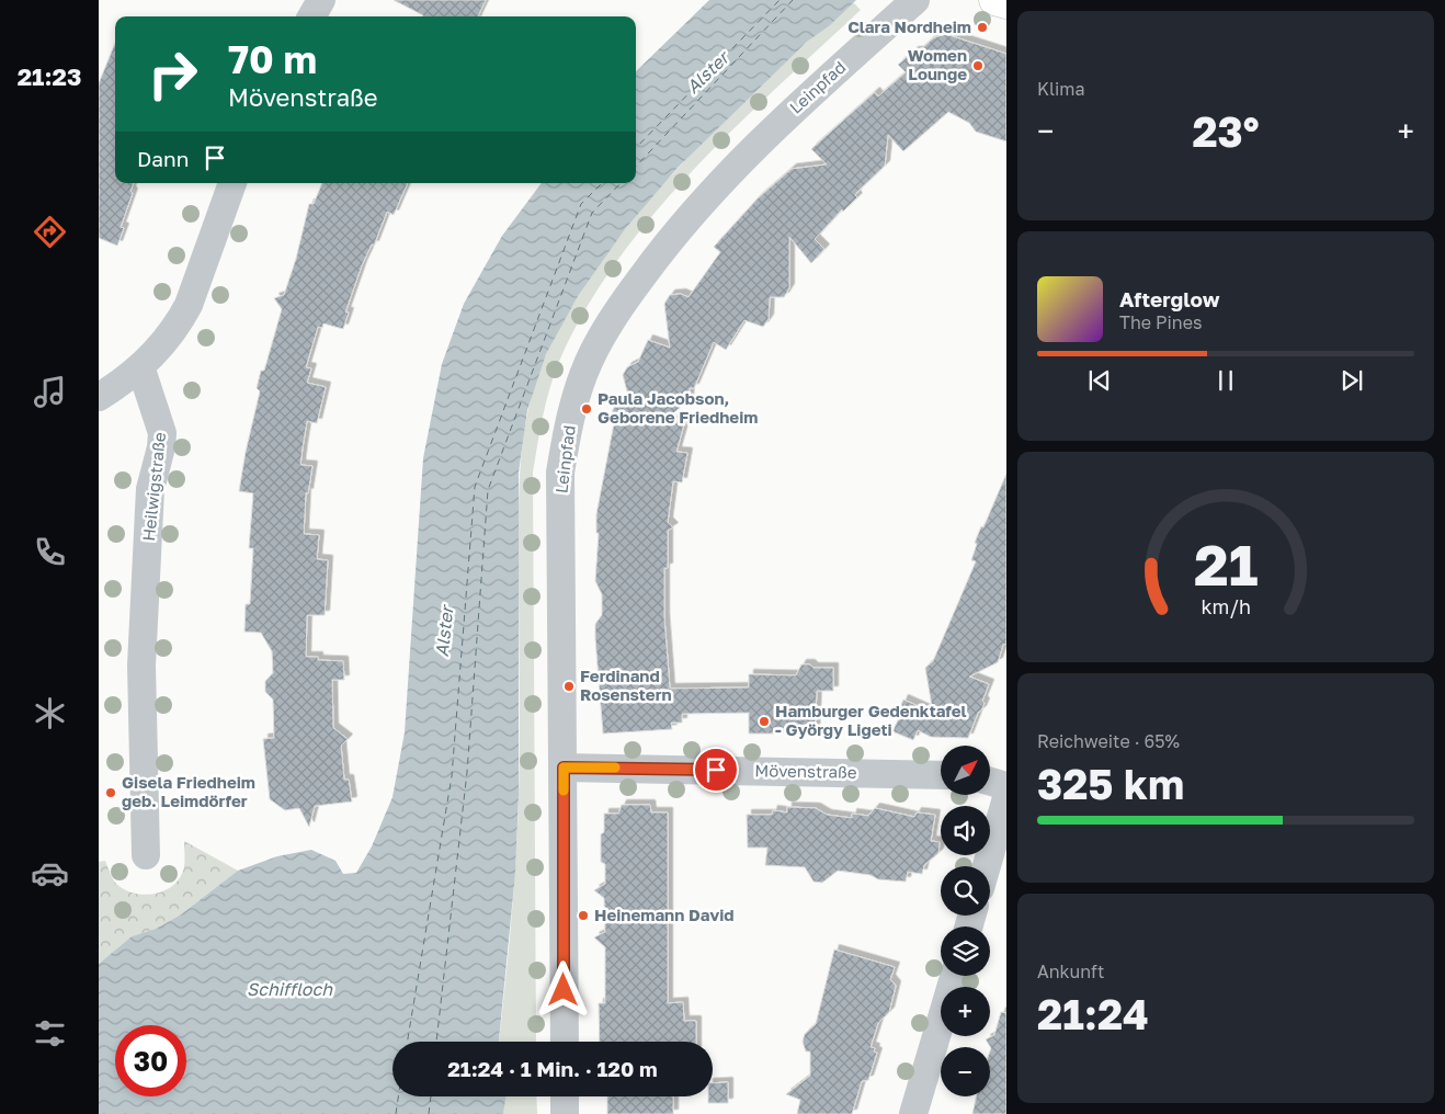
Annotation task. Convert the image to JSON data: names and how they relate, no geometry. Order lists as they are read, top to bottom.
{
  "streets": {
    "street": ["Leinpfad", "Heilwigstraße", "Mövenstraße"]
  },
  "crossings": [
    ["Leinpfad", "Mövenstraße"]
  ],
  "water": ["Alster", "Schiffloch"],
  "places": [
    "Clara Nordheim",
    "Women Lounge",
    "Paula Jacobson, Geborene Friedheim",
    "Ferdinand Rosenstern",
    "Hamburger Gedenktafel - György Ligeti",
    "Gisela Friedheim geb. Leimdörfer",
    "Heinemann David"
  ],
  "north": "top right",
  "page": {
    "tabs": "21:23",
    "tile": [
      "Klima",
      ["Reichweite · 65%", "325 km"],
      ["Ankunft", "21:24"]
    ],
    "turn": ["70 m", "Mövenstraße"],
    "heat": ["−", "23°", "+"],
    "then": "Dann",
    "song": ["Afterglow", "The Pines"],
    "map_buttons": ["+", "−"],
    "limit": "30",
    "trip": "21:24 · 1 Min. · 120 m",
    "gauge": ["21", "km/h"]
  }
}
